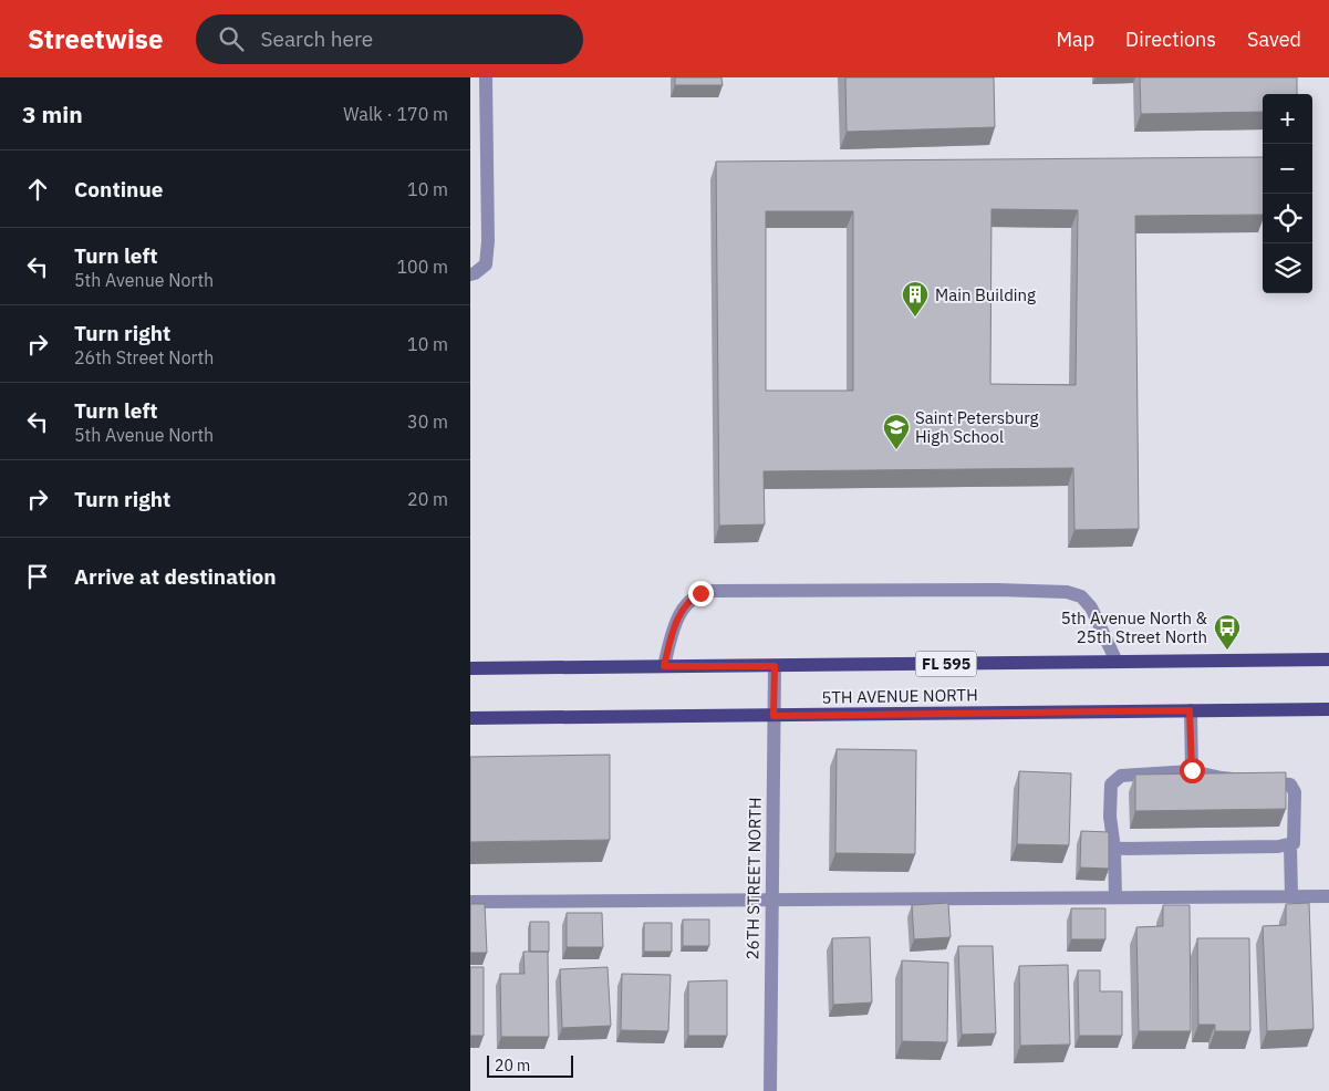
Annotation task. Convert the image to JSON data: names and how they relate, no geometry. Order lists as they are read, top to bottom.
{
  "streets": {
    "main road": ["FL 595", "5TH AVENUE NORTH"],
    "street": ["26TH STREET NORTH"]
  },
  "crossings": [
    ["5TH AVENUE NORTH", "26TH STREET NORTH"]
  ],
  "places": {
    "building": ["Main Building"],
    "school or university": ["Saint Petersburg High School"],
    "bus stop": ["5th Avenue North & 25th Street North"]
  },
  "scale_bar": "20 m",
  "page": {
    "header": "Streetwise",
    "search": "Search here",
    "nav": ["Map", "Directions", "Saved"],
    "heading": ["3 min", "Walk · 170 m"],
    "map_buttons": ["+", "−"],
    "list": [
      ["Continue", "10 m"],
      ["Turn left", "5th Avenue North", "100 m"],
      ["Turn right", "26th Street North", "10 m"],
      ["Turn left", "5th Avenue North", "30 m"],
      ["Turn right", "20 m"],
      "Arrive at destination"
    ],
    "scale": "20 m"
  }
}
